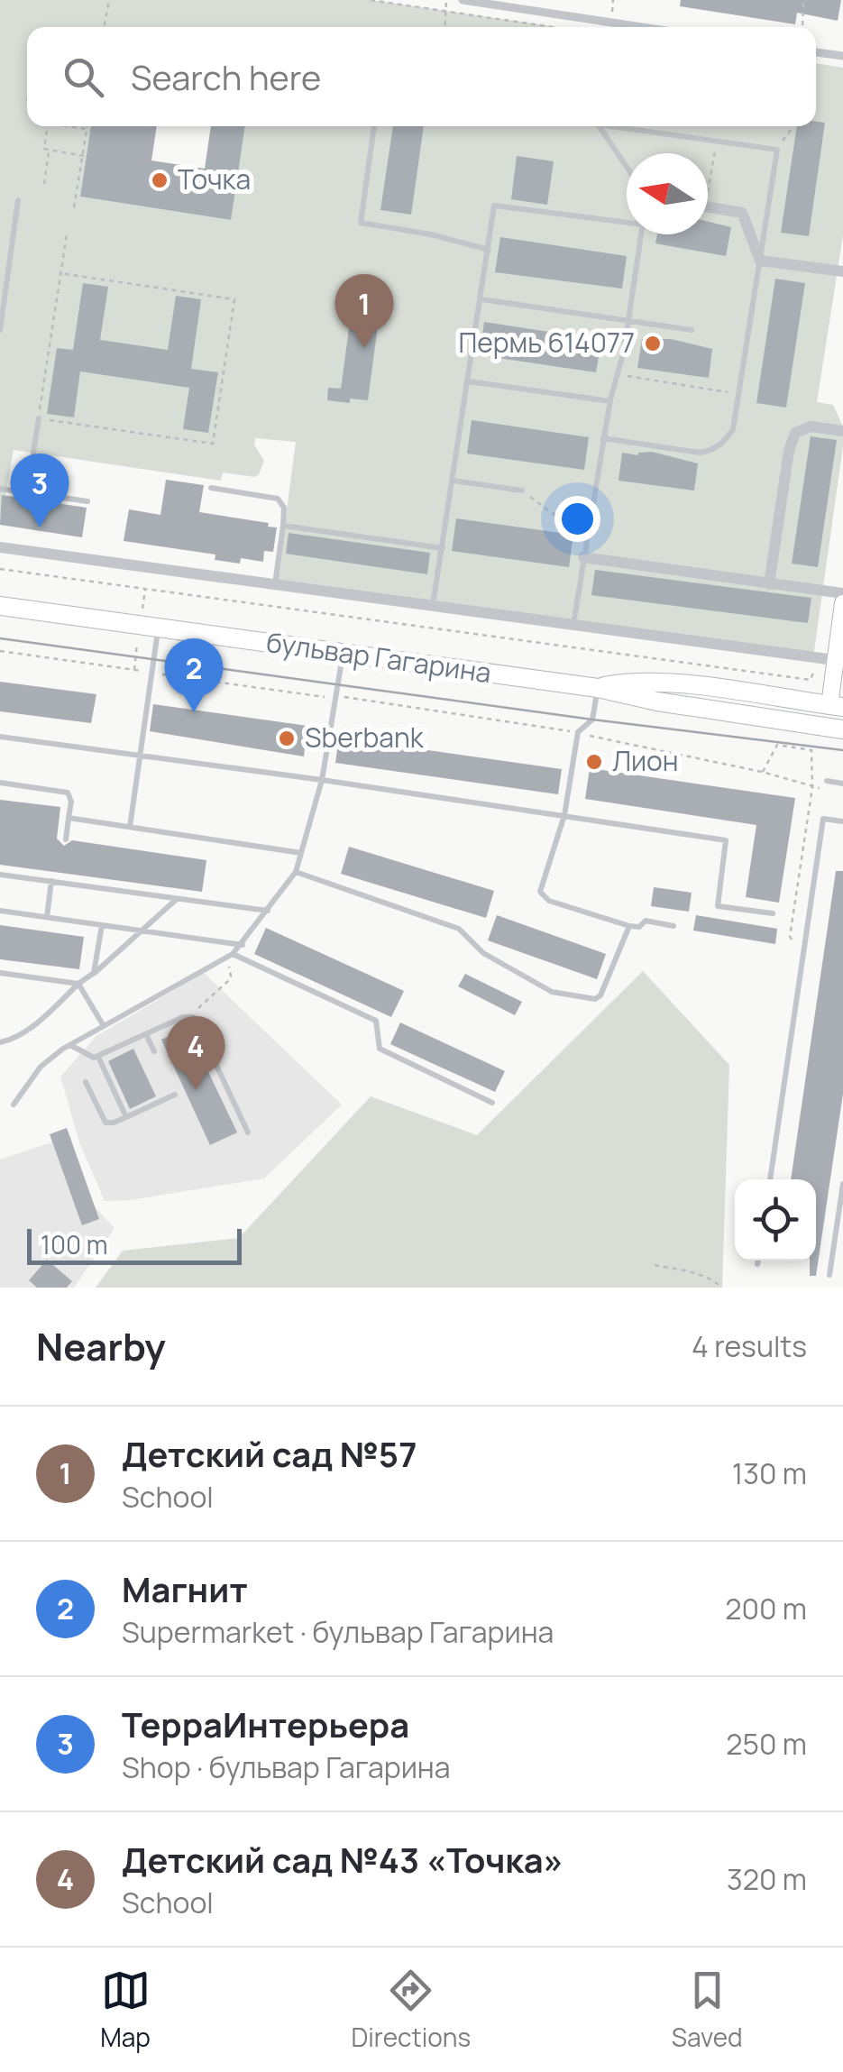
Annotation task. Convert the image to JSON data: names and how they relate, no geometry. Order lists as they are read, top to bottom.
{
  "streets": {
    "main road": ["бульвар Гагарина"]
  },
  "places": [
    "Точка",
    "Пермь 614077",
    "Sberbank",
    "Лион"
  ],
  "scale_bar": "100 m",
  "north": "left",
  "page": {
    "search": "Search here",
    "pins": [
      "1",
      "3",
      "2",
      "4"
    ],
    "scale": "100 m",
    "heading": ["Nearby", "4 results"],
    "list": [
      {
        "mark": "1",
        "name": "Детский сад №57",
        "note": "School",
        "value": "130 m"
      },
      {
        "mark": "2",
        "name": "Магнит",
        "note": "Supermarket · бульвар Гагарина",
        "value": "200 m"
      },
      {
        "mark": "3",
        "name": "ТерраИнтерьера",
        "note": "Shop · бульвар Гагарина",
        "value": "250 m"
      },
      {
        "mark": "4",
        "name": "Детский сад №43 «Точка»",
        "note": "School",
        "value": "320 m"
      }
    ],
    "nav": ["Map", "Directions", "Saved"]
  }
}
